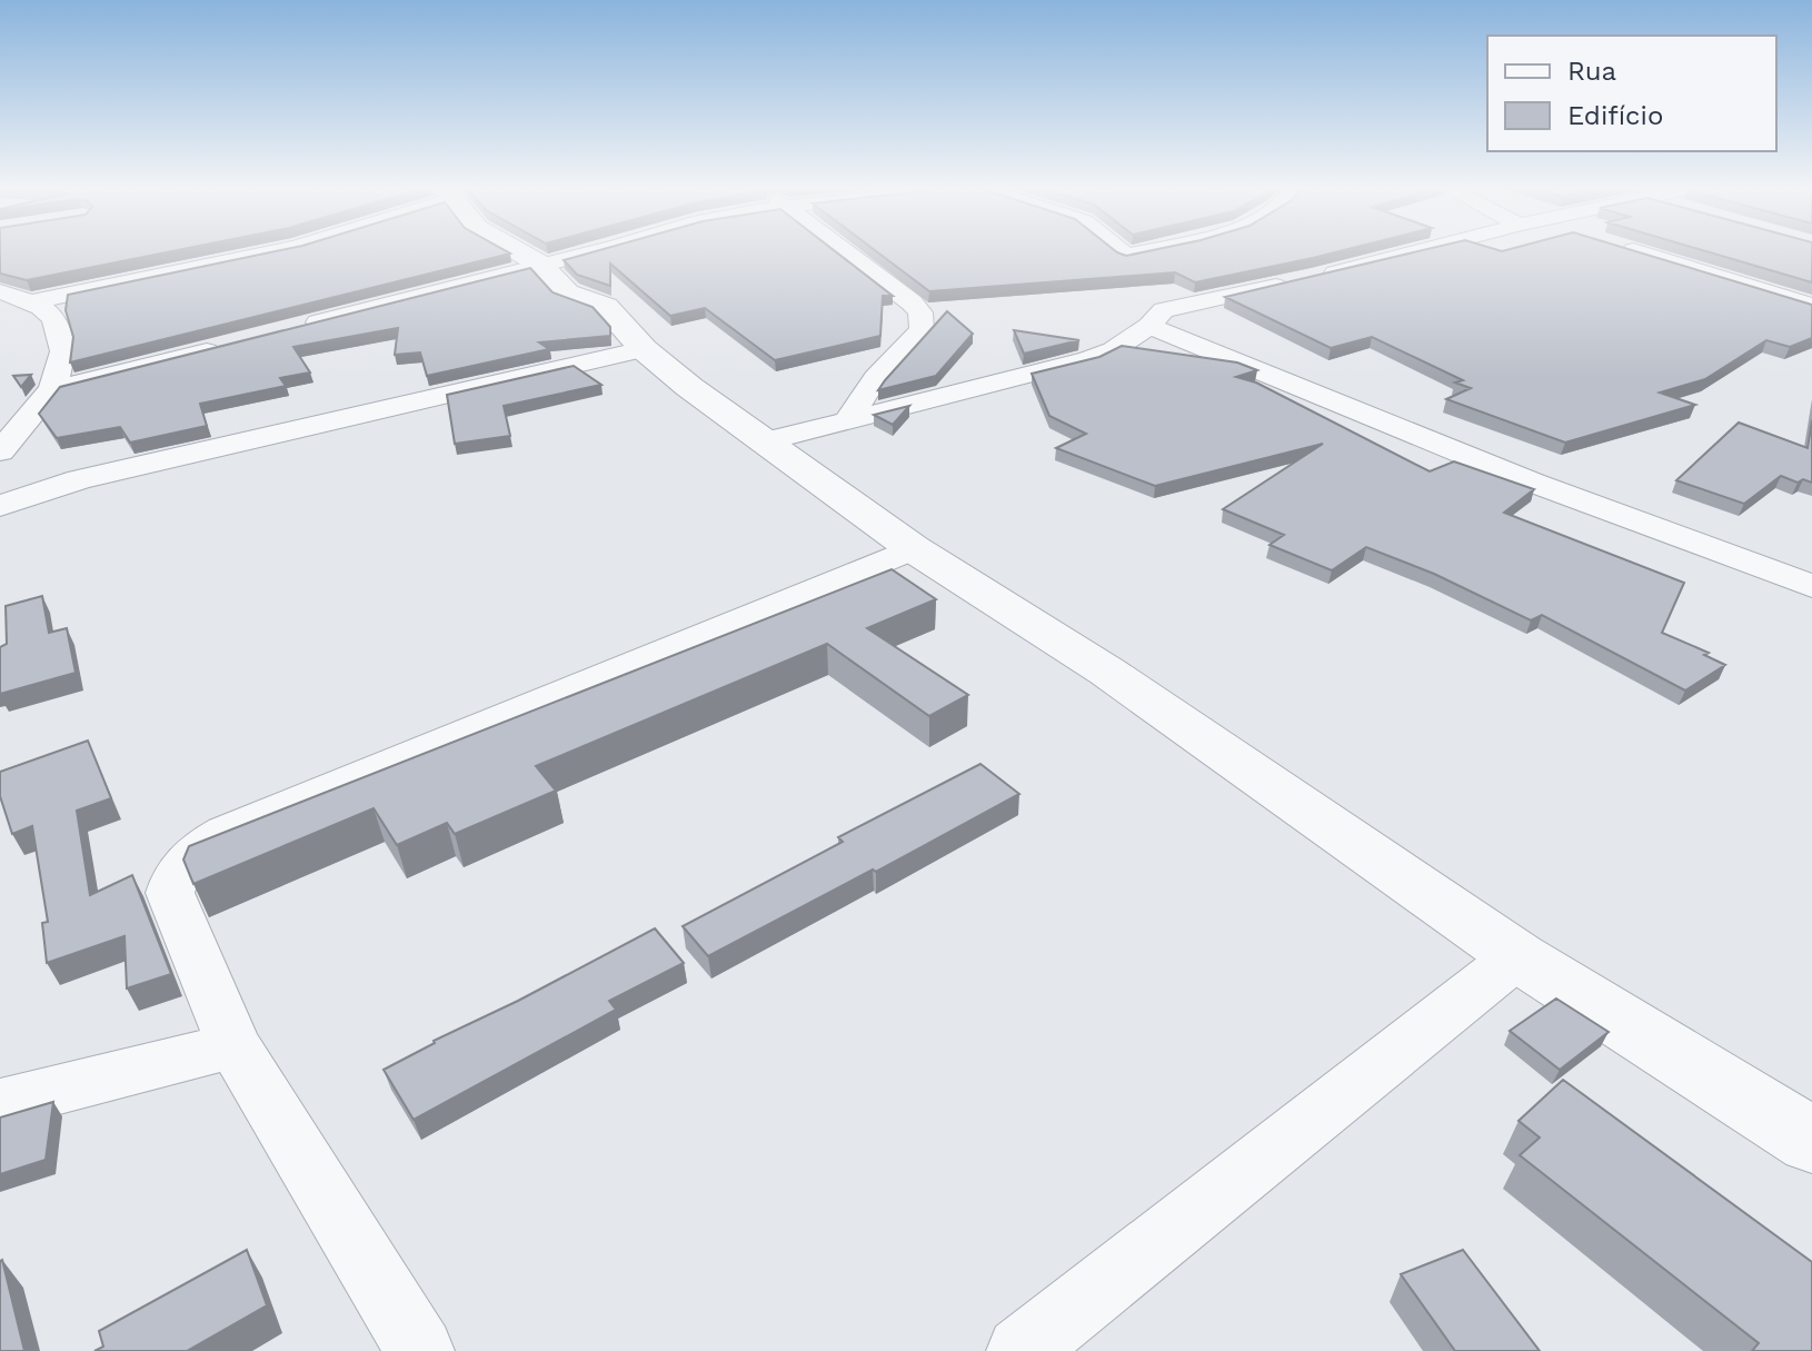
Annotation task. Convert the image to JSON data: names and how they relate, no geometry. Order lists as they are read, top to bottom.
{
  "legend": ["Rua", "Edifício"]
}
